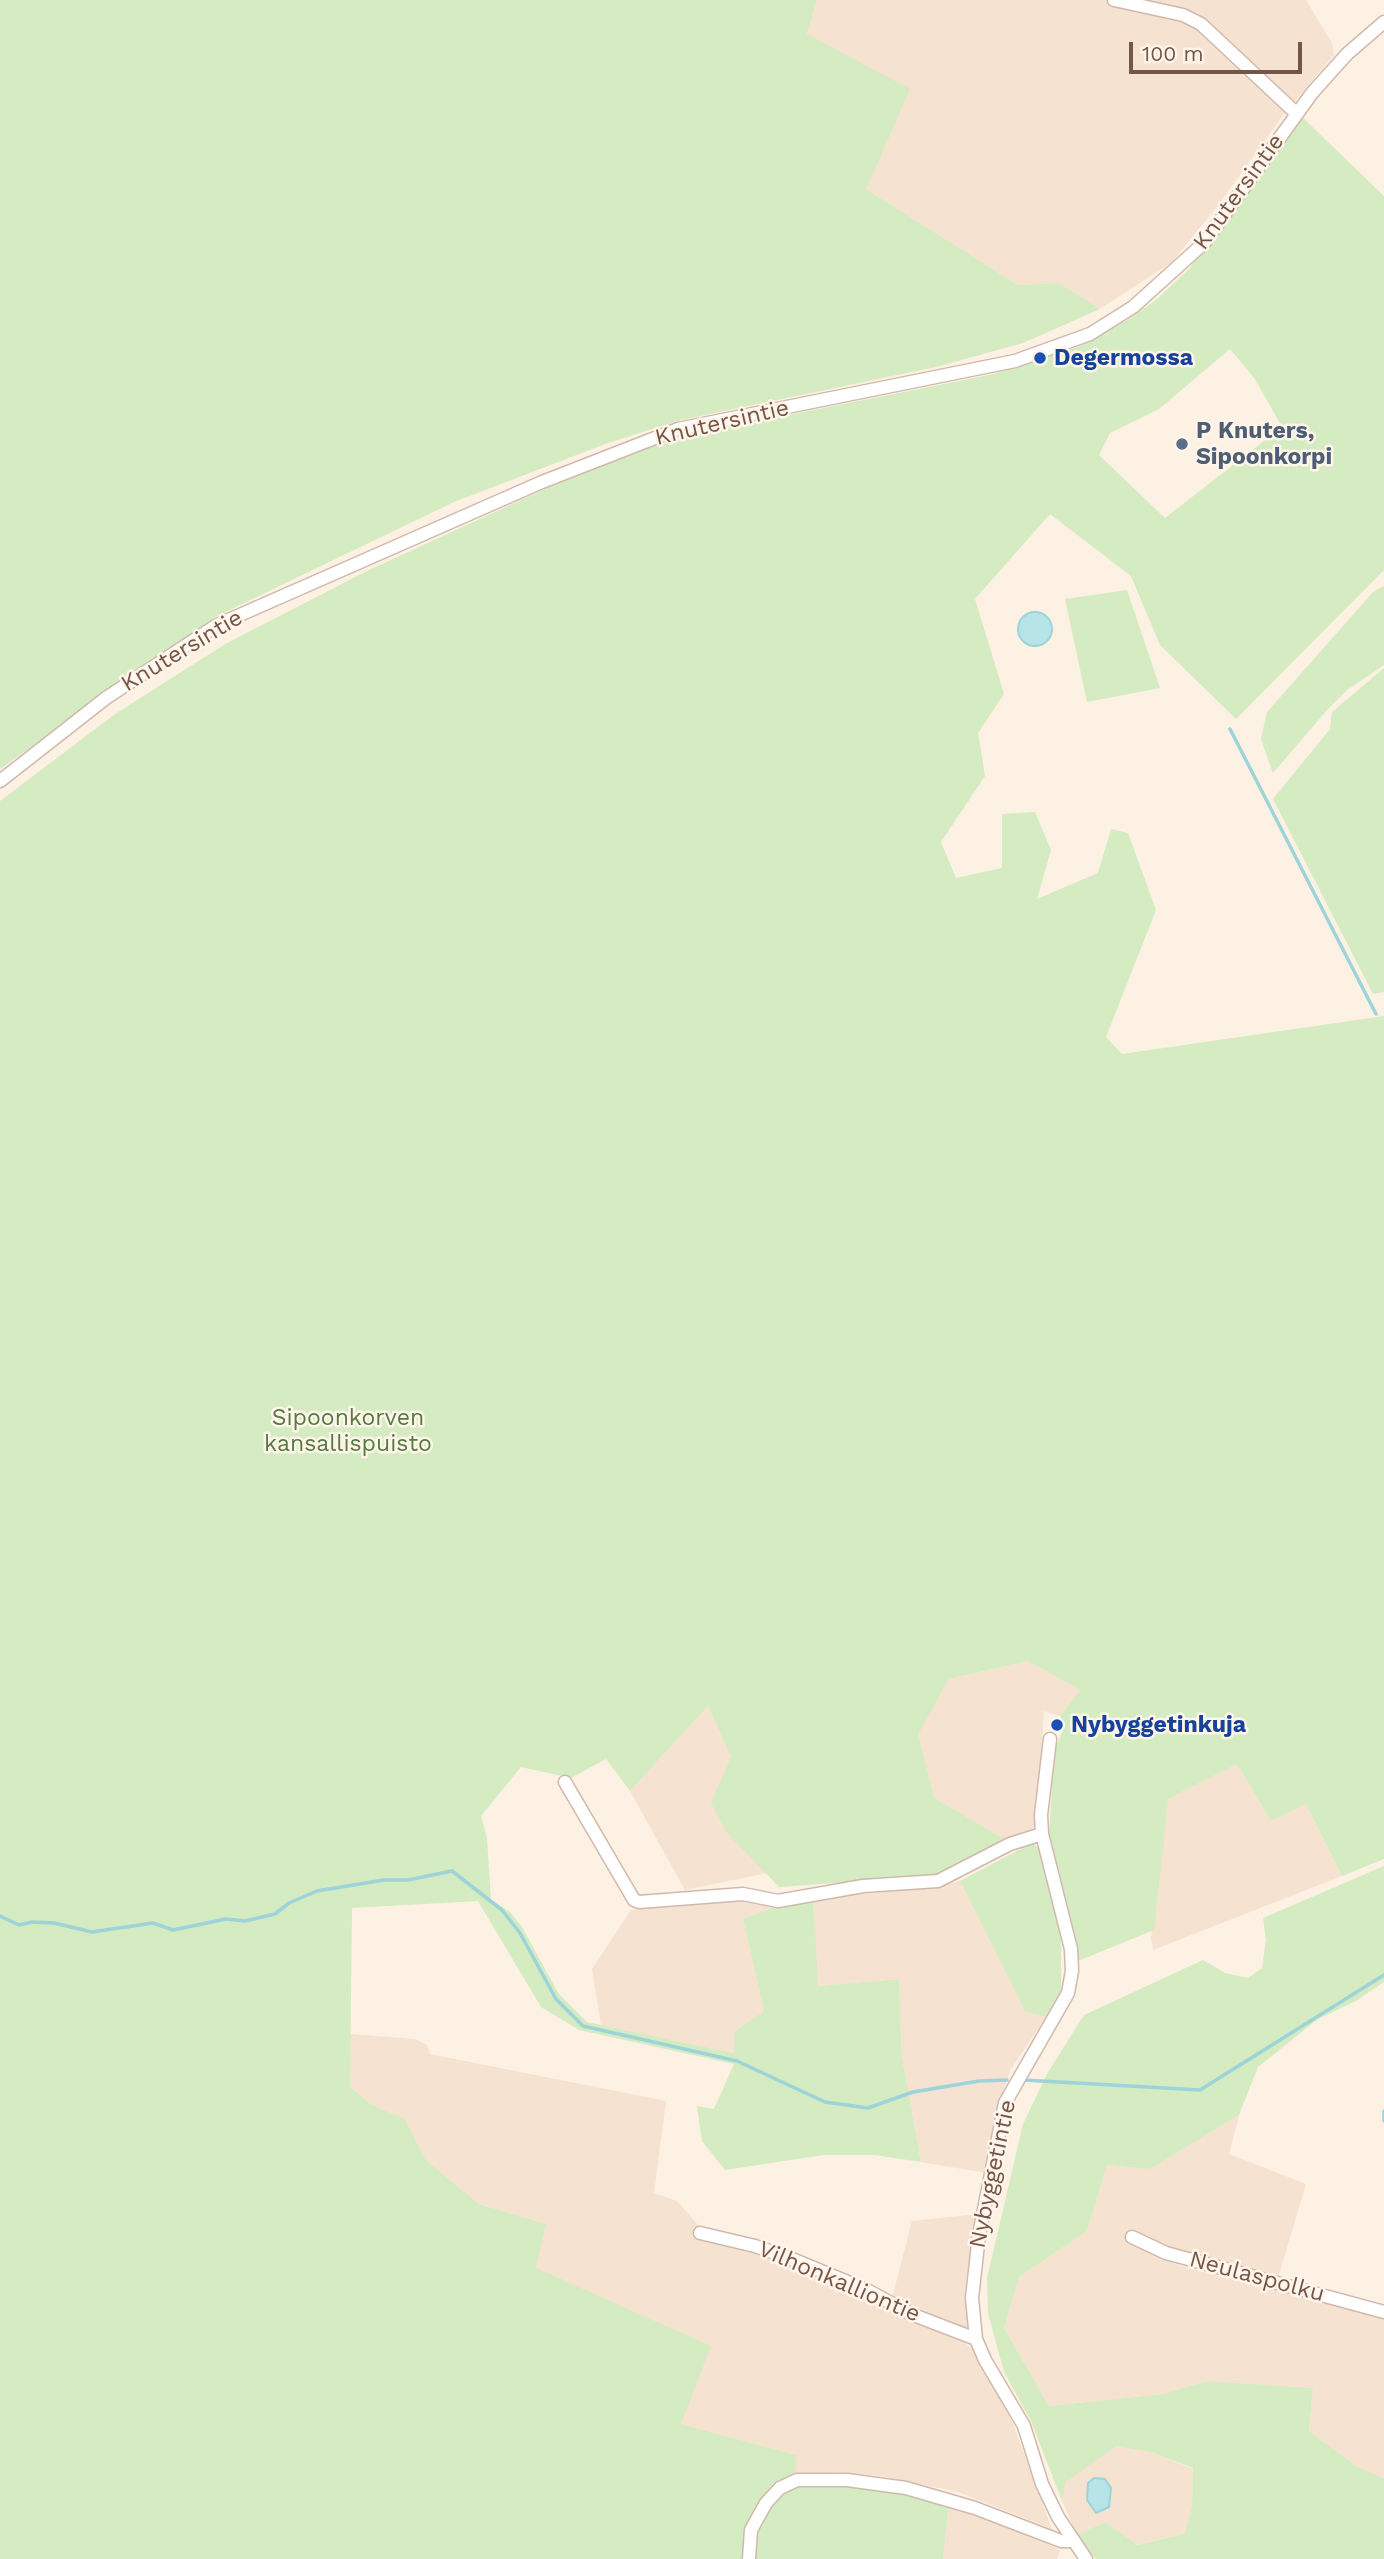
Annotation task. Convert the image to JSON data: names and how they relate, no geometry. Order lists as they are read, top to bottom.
{
  "streets": {
    "street": [
      "Knutersintie",
      "Nybyggetintie",
      "Neulaspolku",
      "Vilhonkalliontie"
    ]
  },
  "crossings": [
    ["Nybyggetintie", "Vilhonkalliontie"]
  ],
  "parks": ["Sipoonkorven kansallispuisto"],
  "places": ["Degermossa", "P Knuters, Sipoonkorpi", "Nybyggetinkuja"],
  "scale_bar": "100 m"
}
